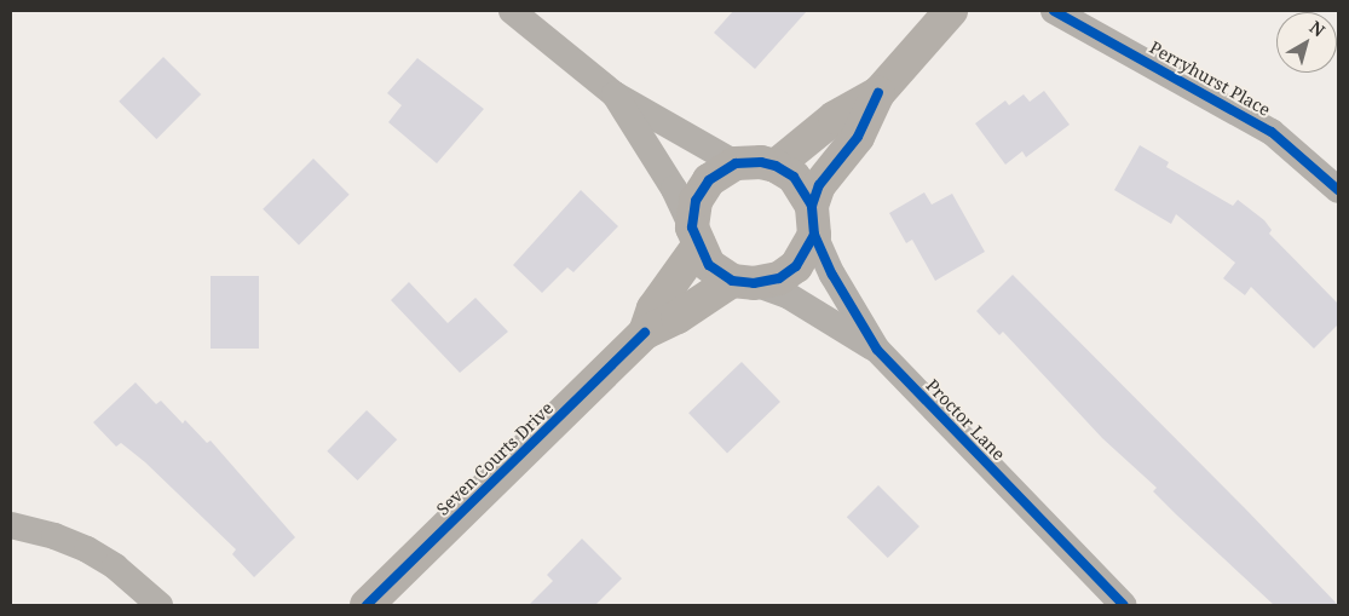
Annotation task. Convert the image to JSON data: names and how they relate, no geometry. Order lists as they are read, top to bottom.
{
  "streets": {
    "street": ["Perryhurst Place", "Proctor Lane", "Seven Courts Drive"]
  },
  "crossings": [
    ["Proctor Lane", "Seven Courts Drive"]
  ],
  "north": "top right"
}
